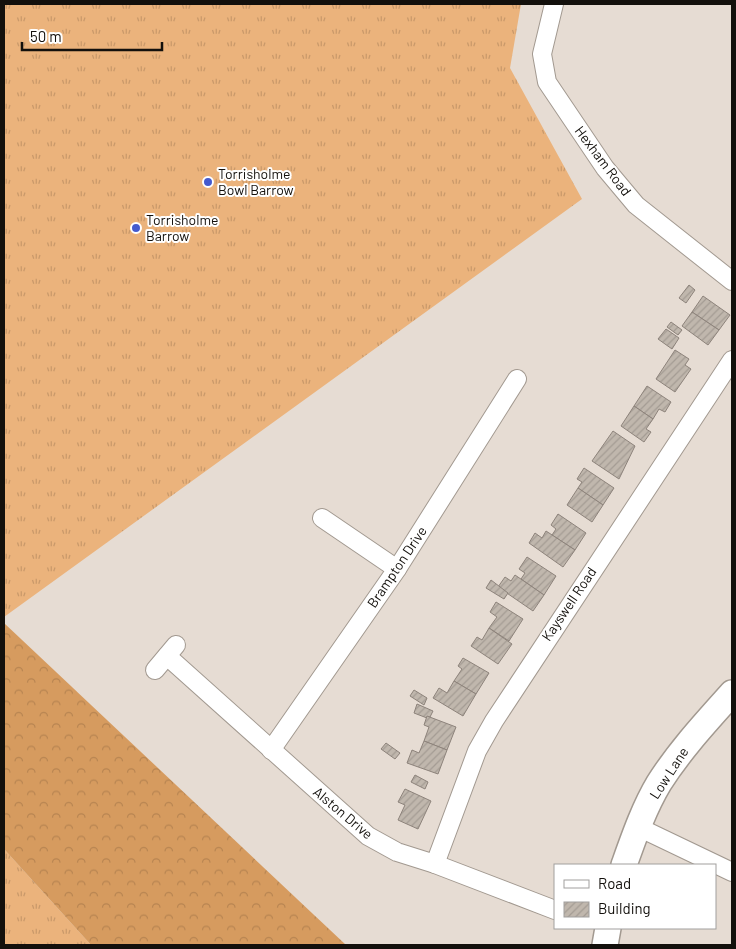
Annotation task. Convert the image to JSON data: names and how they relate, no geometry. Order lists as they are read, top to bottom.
{
  "streets": {
    "street": [
      "Hexham Road",
      "Brampton Drive",
      "Kayswell Road",
      "Low Lane",
      "Alston Drive"
    ]
  },
  "crossings": [
    ["Brampton Drive", "Alston Drive"],
    ["Kayswell Road", "Alston Drive"]
  ],
  "places": ["Torrisholme Bowl Barrow", "Torrisholme Barrow"],
  "legend": ["Road", "Building"],
  "scale_bar": "50 m"
}
